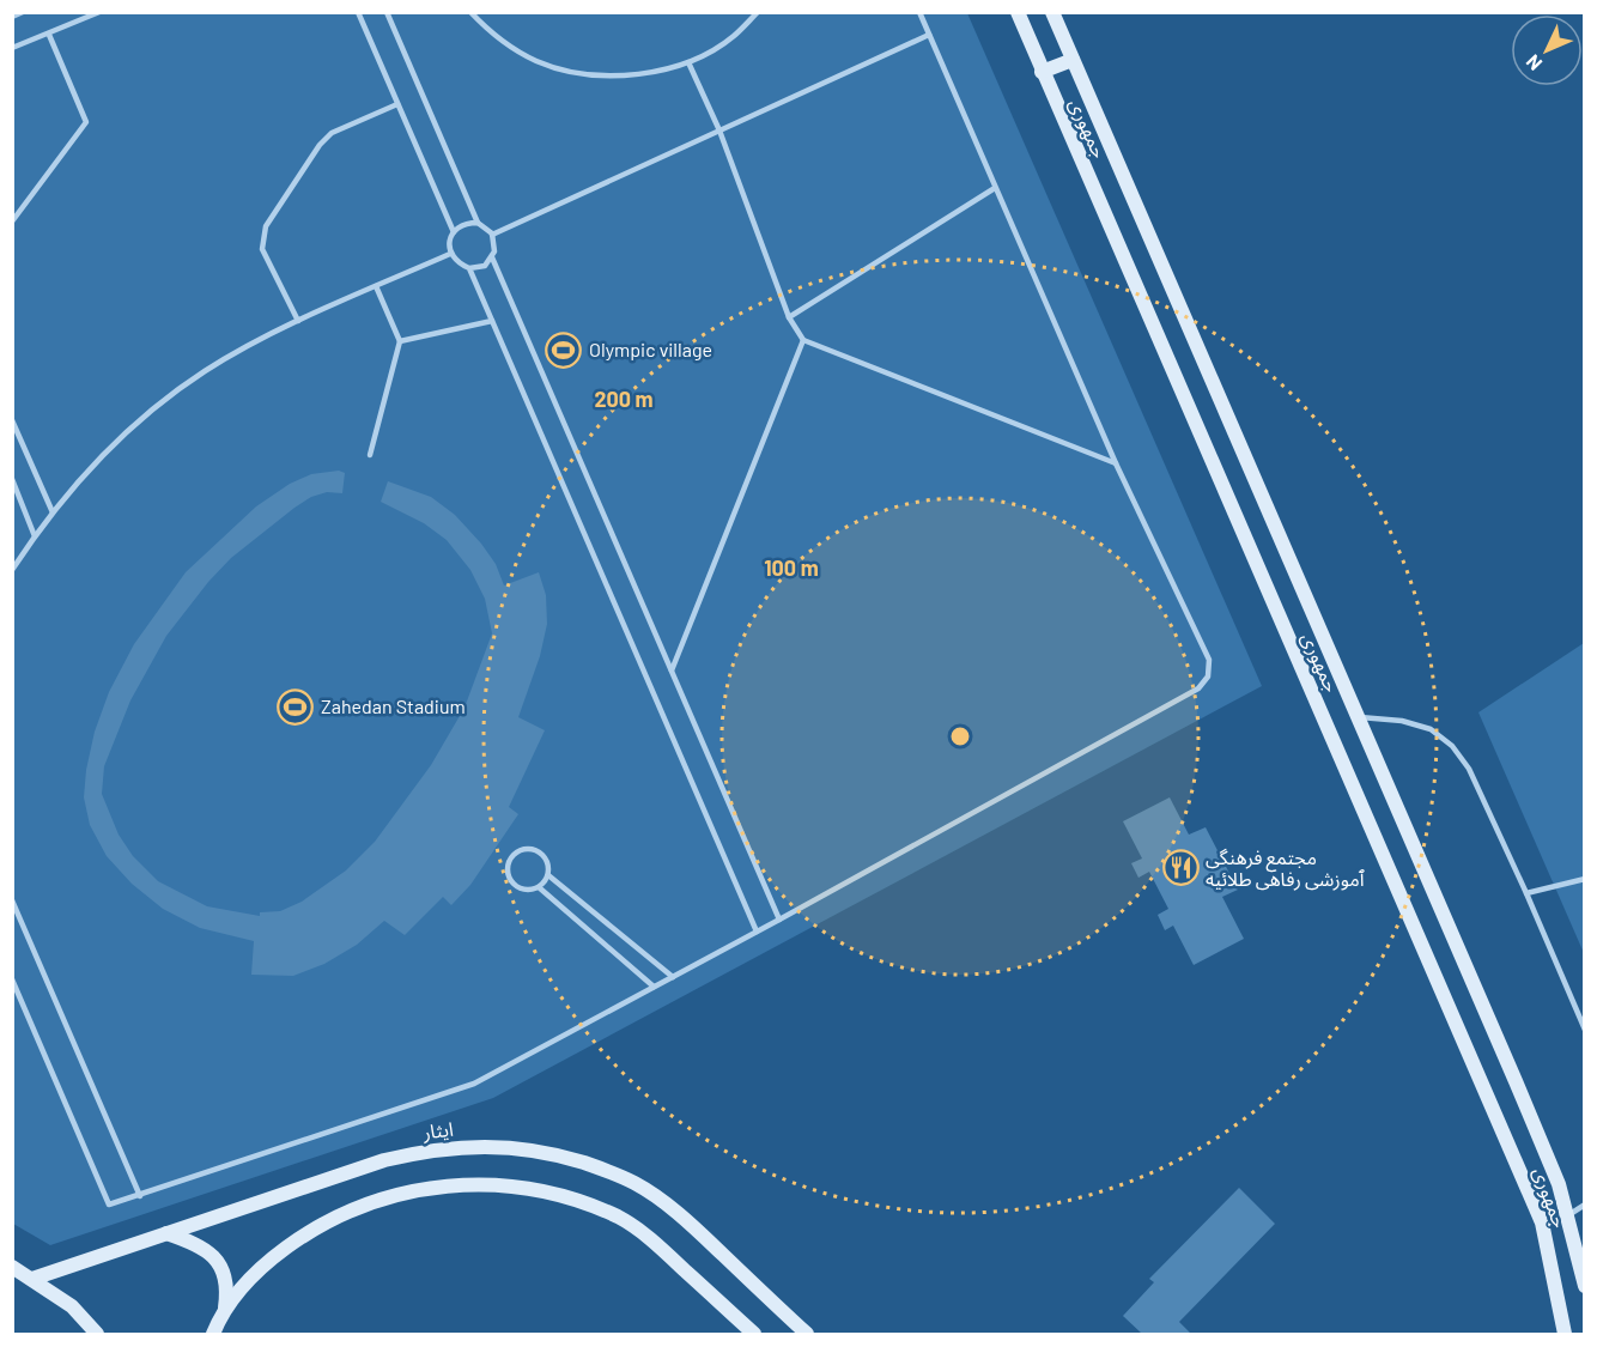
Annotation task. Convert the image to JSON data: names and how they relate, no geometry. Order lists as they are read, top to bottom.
{
  "streets": {
    "main road": ["جمهوری", "ایثار"]
  },
  "places": {
    "sports": ["Olympic village", "Zahedan Stadium"],
    "restaurant": ["مجتمع فرهنگی ٱموزشی رفاهی طلائیه"]
  },
  "north": "bottom left",
  "rings": ["200 m", "100 m"]
}
